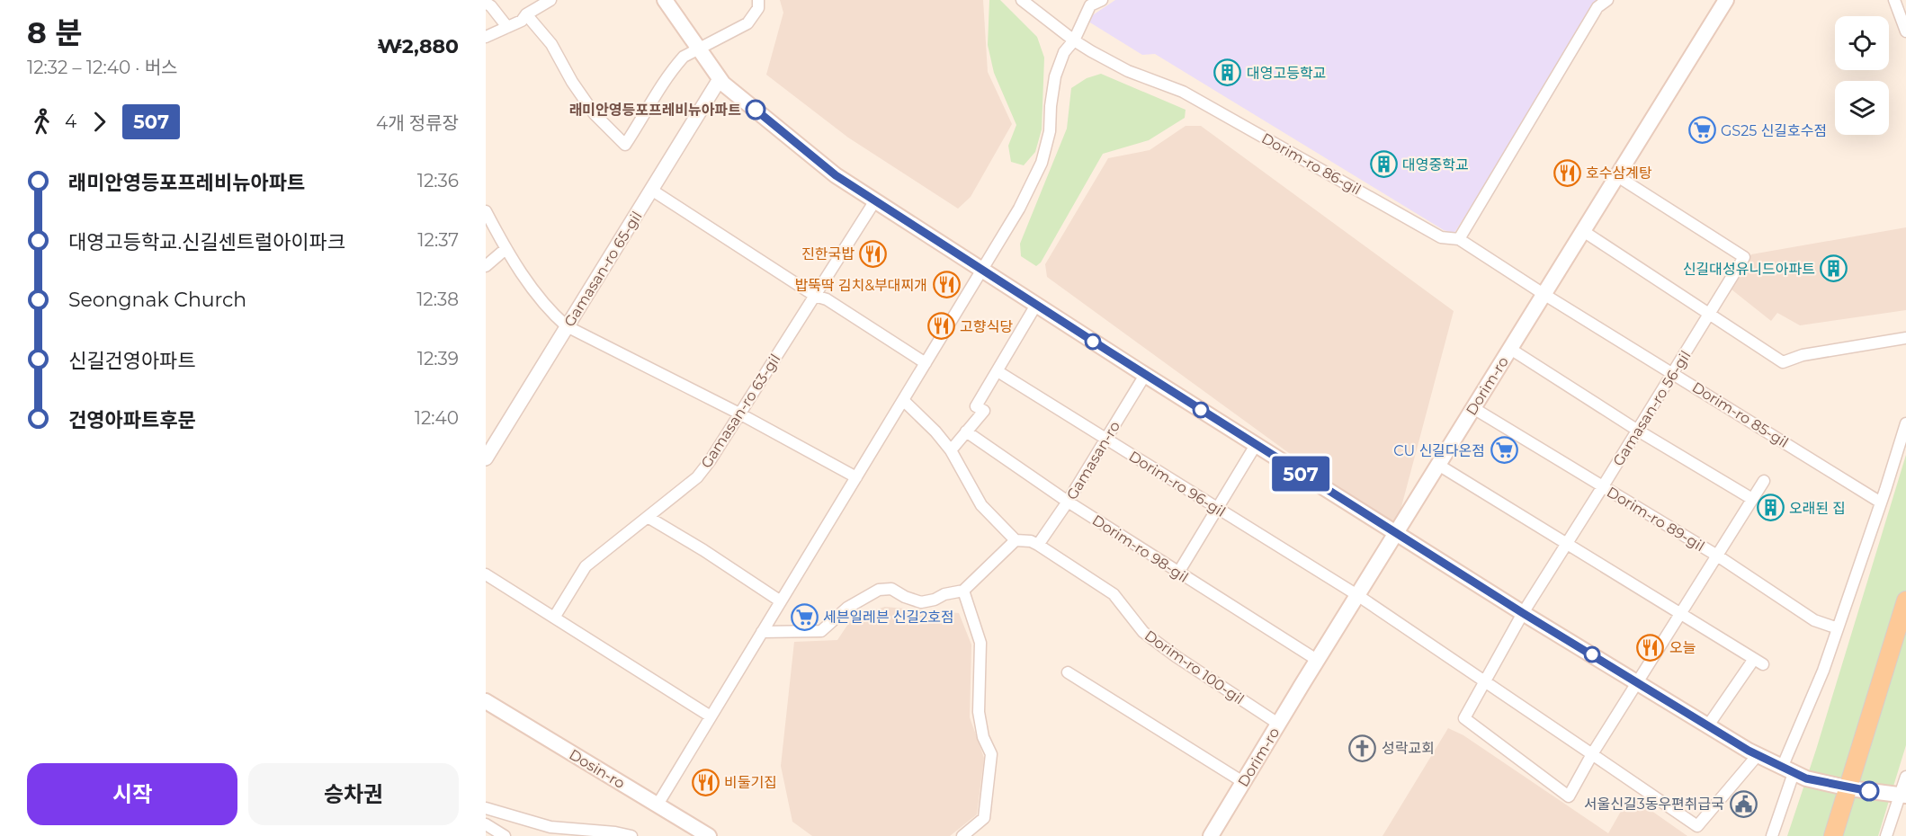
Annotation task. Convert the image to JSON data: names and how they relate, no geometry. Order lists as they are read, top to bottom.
{
  "streets": {
    "main road": ["Dorim-ro", "Dosin-ro"],
    "street": [
      "Dorim-ro 86-gil",
      "Gamasan-ro 65-gil",
      "Gamasan-ro 56-gil",
      "Gamasan-ro 63-gil",
      "Dorim-ro 85-gil",
      "Gamasan-ro",
      "Dorim-ro 96-gil",
      "Dorim-ro 89-gil",
      "Dorim-ro 98-gil",
      "Dorim-ro 100-gil"
    ]
  },
  "crossings": [
    ["Dorim-ro 86-gil", "Dorim-ro"],
    ["Dorim-ro 86-gil", "Dorim-ro 85-gil"],
    ["Dorim-ro", "Gamasan-ro 56-gil"],
    ["Dorim-ro", "Dorim-ro 85-gil"],
    ["Dorim-ro", "Dorim-ro 96-gil"],
    ["Dorim-ro", "Dorim-ro 89-gil"],
    ["Dorim-ro", "Dorim-ro 98-gil"],
    ["Dorim-ro", "Dorim-ro 100-gil"],
    ["Gamasan-ro 56-gil", "Dorim-ro 85-gil"],
    ["Gamasan-ro 56-gil", "Dorim-ro 89-gil"],
    ["Gamasan-ro", "Dorim-ro 96-gil"],
    ["Gamasan-ro", "Dorim-ro 98-gil"],
    ["Gamasan-ro", "Dorim-ro 100-gil"]
  ],
  "places": {
    "building": [
      "대영고등학교",
      "대영중학교",
      "신길대성유니드아파트",
      "오래된 집"
    ],
    "other": ["래미안영등포프레비뉴아파트"],
    "supermarket": ["GS25 신길호수점", "CU 신길다온점", "세븐일레븐 신길2호점"],
    "restaurant": [
      "호수삼계탕",
      "진한국밥",
      "밥뚝딱 김치&부대찌개",
      "고향식당",
      "오늘",
      "비둘기집"
    ],
    "church": ["성락교회"],
    "public building": ["서울신길3동우편취급국"]
  },
  "lines": ["bus line 507"],
  "page": {
    "heading": ["8 분", "12:32 – 12:40 · 버스", "₩2,880"],
    "on_map": "507",
    "legs": ["4", "507", "4개 정류장"],
    "list": [
      {
        "name": "래미안영등포프레비뉴아파트",
        "value": "12:36"
      },
      {
        "name": "대영고등학교.신길센트럴아이파크",
        "value": "12:37"
      },
      {
        "name": "Seongnak Church",
        "value": "12:38"
      },
      {
        "name": "신길건영아파트",
        "value": "12:39"
      },
      {
        "name": "건영아파트후문",
        "value": "12:40"
      }
    ],
    "buttons": ["시작", "승차권"]
  }
}
